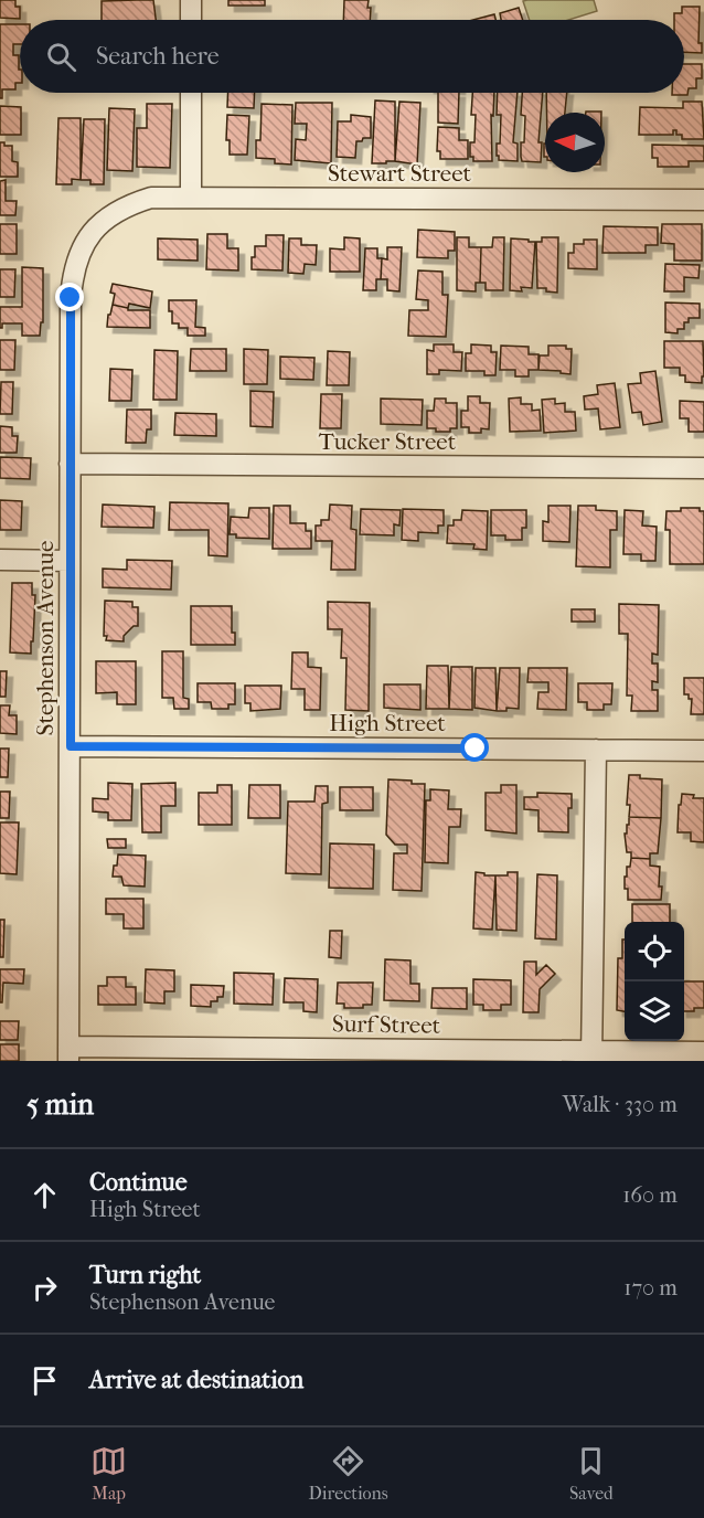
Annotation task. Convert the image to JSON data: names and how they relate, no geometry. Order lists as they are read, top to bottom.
{
  "streets": {
    "street": [
      "Stewart Street",
      "Tucker Street",
      "Stephenson Avenue",
      "High Street",
      "Surf Street"
    ]
  },
  "crossings": [
    ["Stewart Street", "Stephenson Avenue"],
    ["Tucker Street", "Stephenson Avenue"],
    ["Stephenson Avenue", "High Street"],
    ["Stephenson Avenue", "Surf Street"]
  ],
  "north": "left",
  "page": {
    "search": "Search here",
    "heading": ["5 min", "Walk · 330 m"],
    "list": [
      ["Continue", "High Street", "160 m"],
      ["Turn right", "Stephenson Avenue", "170 m"],
      "Arrive at destination"
    ],
    "nav": ["Map", "Directions", "Saved"]
  }
}
